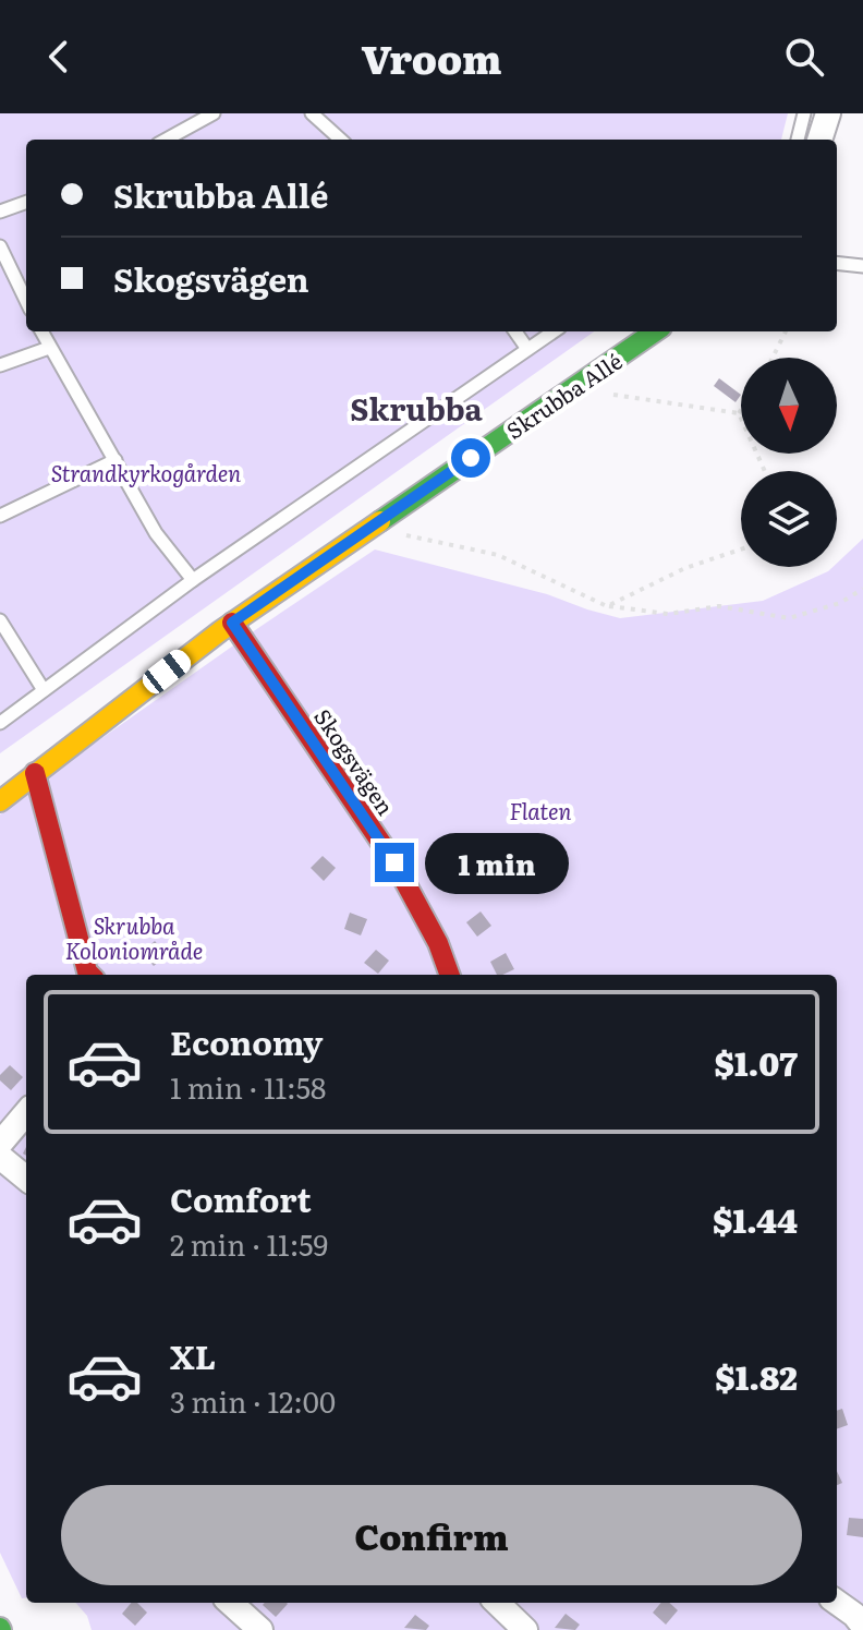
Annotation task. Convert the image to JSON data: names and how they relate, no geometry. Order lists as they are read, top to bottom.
{
  "streets": {
    "street": ["Skrubba Allé", "Skogsvägen"]
  },
  "crossings": [
    ["Skrubba Allé", "Skogsvägen"]
  ],
  "districts": ["Skrubba"],
  "parks": ["Strandkyrkogården", "Flaten", "Skrubba Koloniområde"],
  "north": "bottom",
  "page": {
    "header": "Vroom",
    "banner": ["Skrubba Allé", "Skogsvägen"],
    "bubble": "1 min",
    "list": [
      {
        "name": "Economy",
        "note": "1 min · 11:58",
        "value": "$1.07"
      },
      {
        "name": "Comfort",
        "note": "2 min · 11:59",
        "value": "$1.44"
      },
      {
        "name": "XL",
        "note": "3 min · 12:00",
        "value": "$1.82"
      }
    ],
    "buttons": "Confirm"
  }
}
